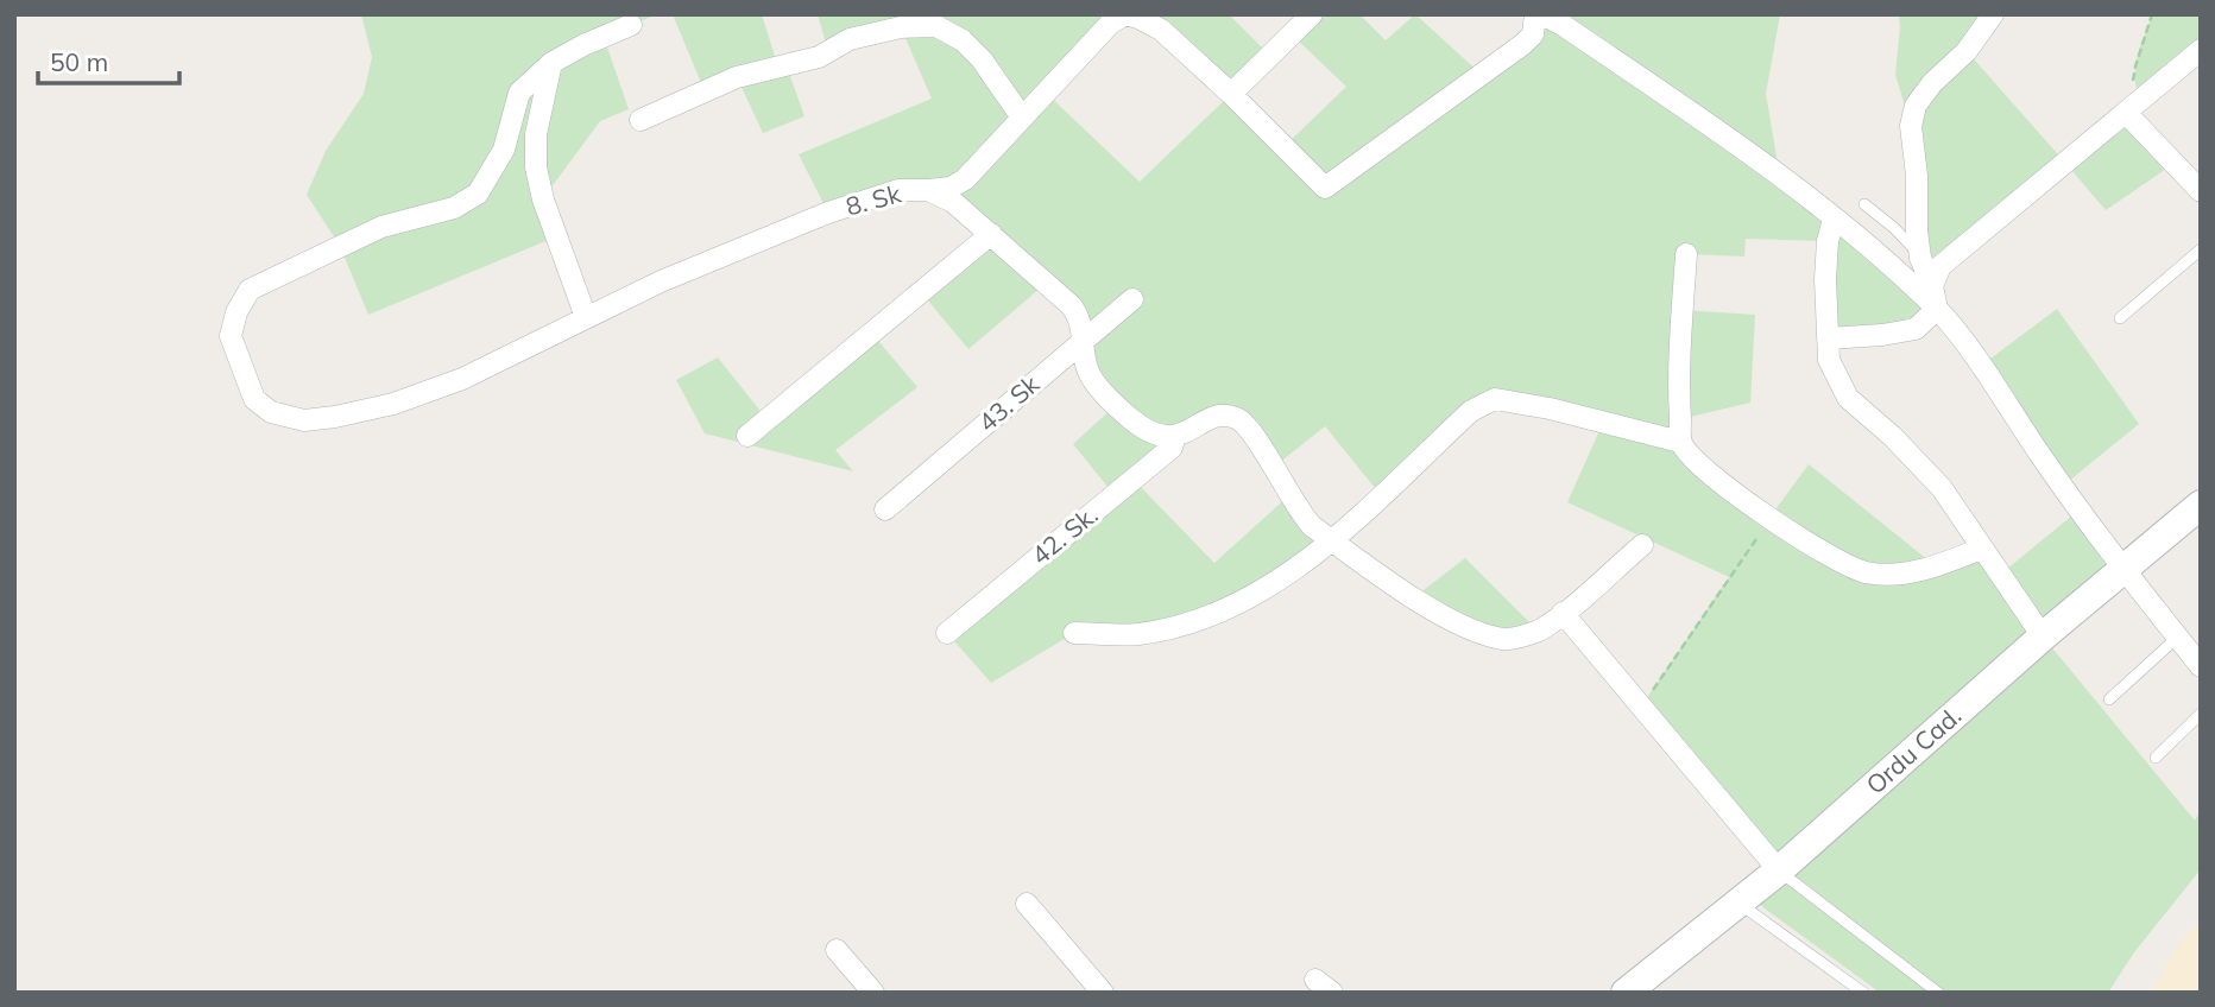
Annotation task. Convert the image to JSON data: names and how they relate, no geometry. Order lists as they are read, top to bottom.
{
  "streets": {
    "main road": ["Ordu Cad."],
    "street": ["8. Sk", "43. Sk", "42. Sk."]
  },
  "crossings": [
    ["8. Sk", "43. Sk"],
    ["8. Sk", "42. Sk."]
  ],
  "scale_bar": "50 m"
}
